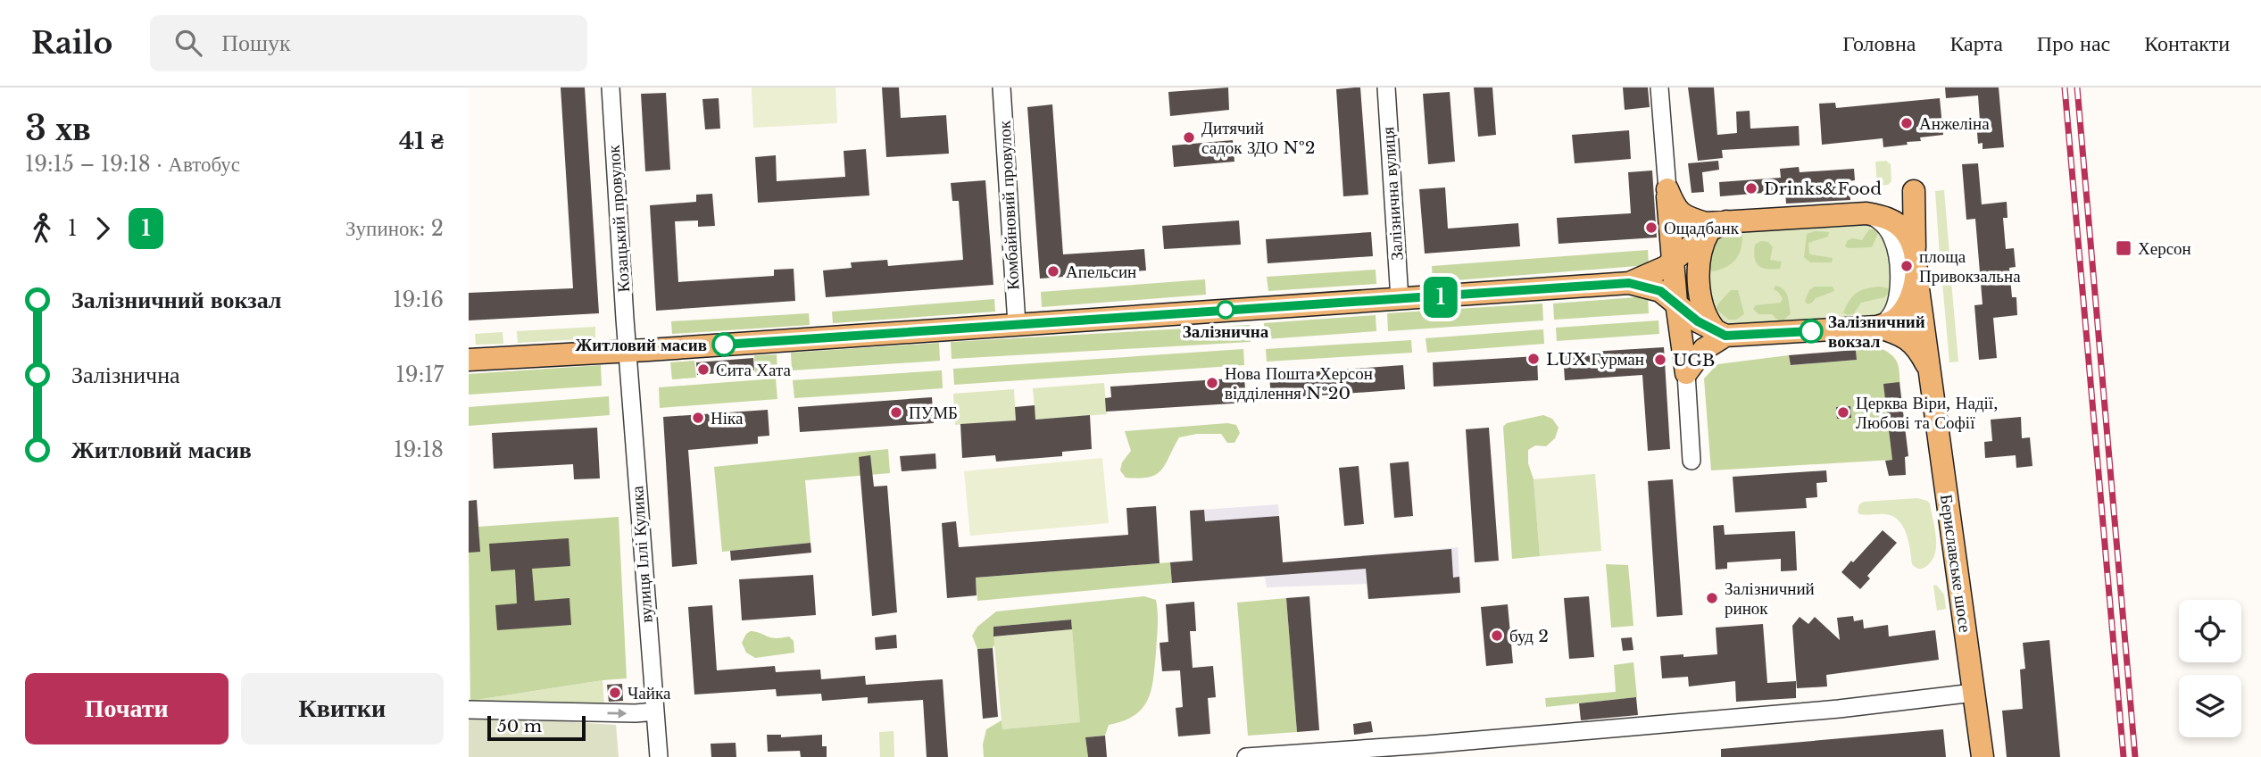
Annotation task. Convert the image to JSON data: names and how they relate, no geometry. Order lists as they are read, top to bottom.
{
  "streets": {
    "main road": ["Бериславське шосе"],
    "street": [
      "Залізнична вулиця",
      "Комбайновий провулок",
      "Козацький провулок",
      "вулиця Іллі Кулика"
    ]
  },
  "crossings": [
    ["Козацький провулок", "вулиця Іллі Кулика"]
  ],
  "places": {
    "other": [
      "Анжеліна",
      "Дитячий садок ЗДО №2",
      "Drinks&Food",
      "Ощадбанк",
      "площа Привокзальна",
      "Апельсин",
      "Залізнична",
      "Залізничний вокзал",
      "Житловий масив",
      "LUX Гурман",
      "UGB",
      "Сита Хата",
      "Нова Пошта Херсон відділення №20",
      "ПУМБ",
      "Церква Віри, Надії, Любові та Софії",
      "Ніка",
      "Залізничний ринок",
      "буд 2",
      "Чайка"
    ],
    "transit": ["Херсон"]
  },
  "lines": ["bus line 1"],
  "scale_bar": "50 m",
  "page": {
    "header": "Railo",
    "search": "Пошук",
    "nav": [
      "Головна",
      "Карта",
      "Про нас",
      "Контакти"
    ],
    "heading": ["3 хв", "19:15 – 19:18 · Автобус", "41 ₴"],
    "on_map": "1",
    "legs": ["1", "1", "Зупинок: 2"],
    "list": [
      {
        "name": "Залізничний вокзал",
        "value": "19:16"
      },
      {
        "name": "Залізнична",
        "value": "19:17"
      },
      {
        "name": "Житловий масив",
        "value": "19:18"
      }
    ],
    "buttons": ["Почати", "Квитки"],
    "scale": "50 m"
  }
}
